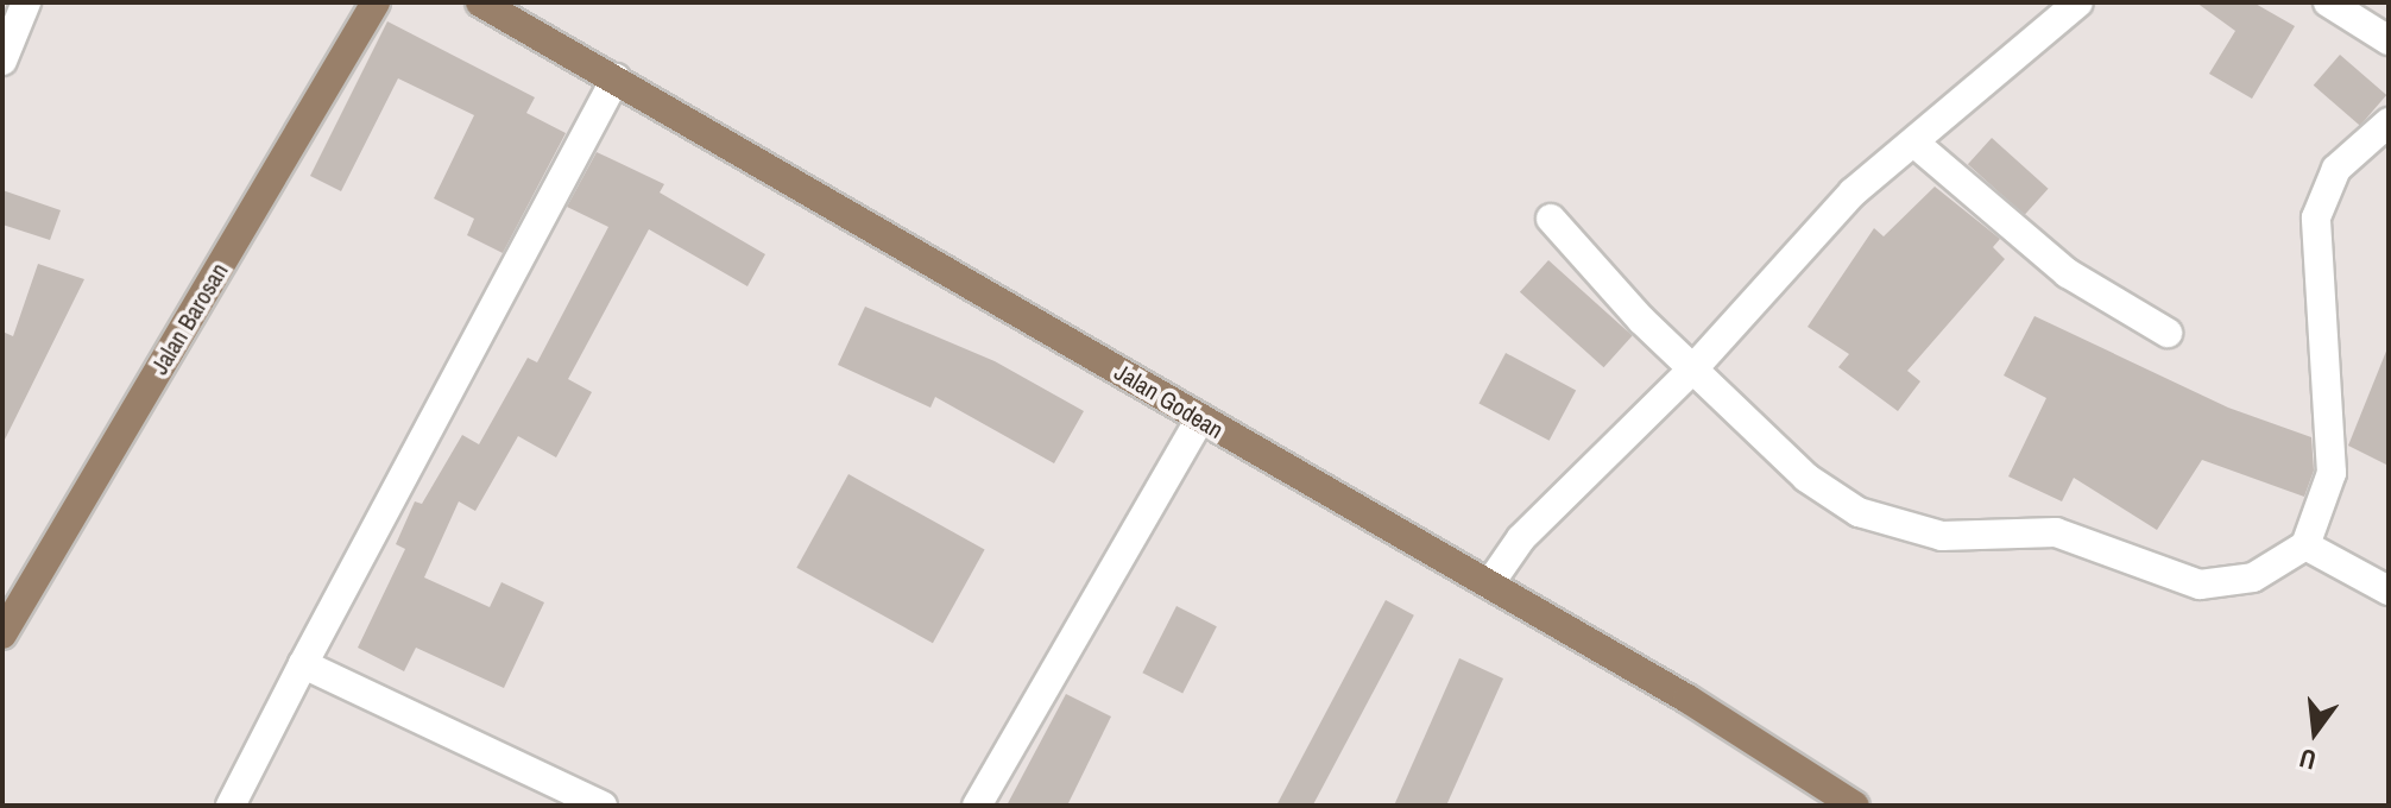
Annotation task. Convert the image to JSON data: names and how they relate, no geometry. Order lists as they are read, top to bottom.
{
  "streets": {
    "main road": ["Jalan Barosan", "Jalan Godean"]
  },
  "north": "bottom"
}
